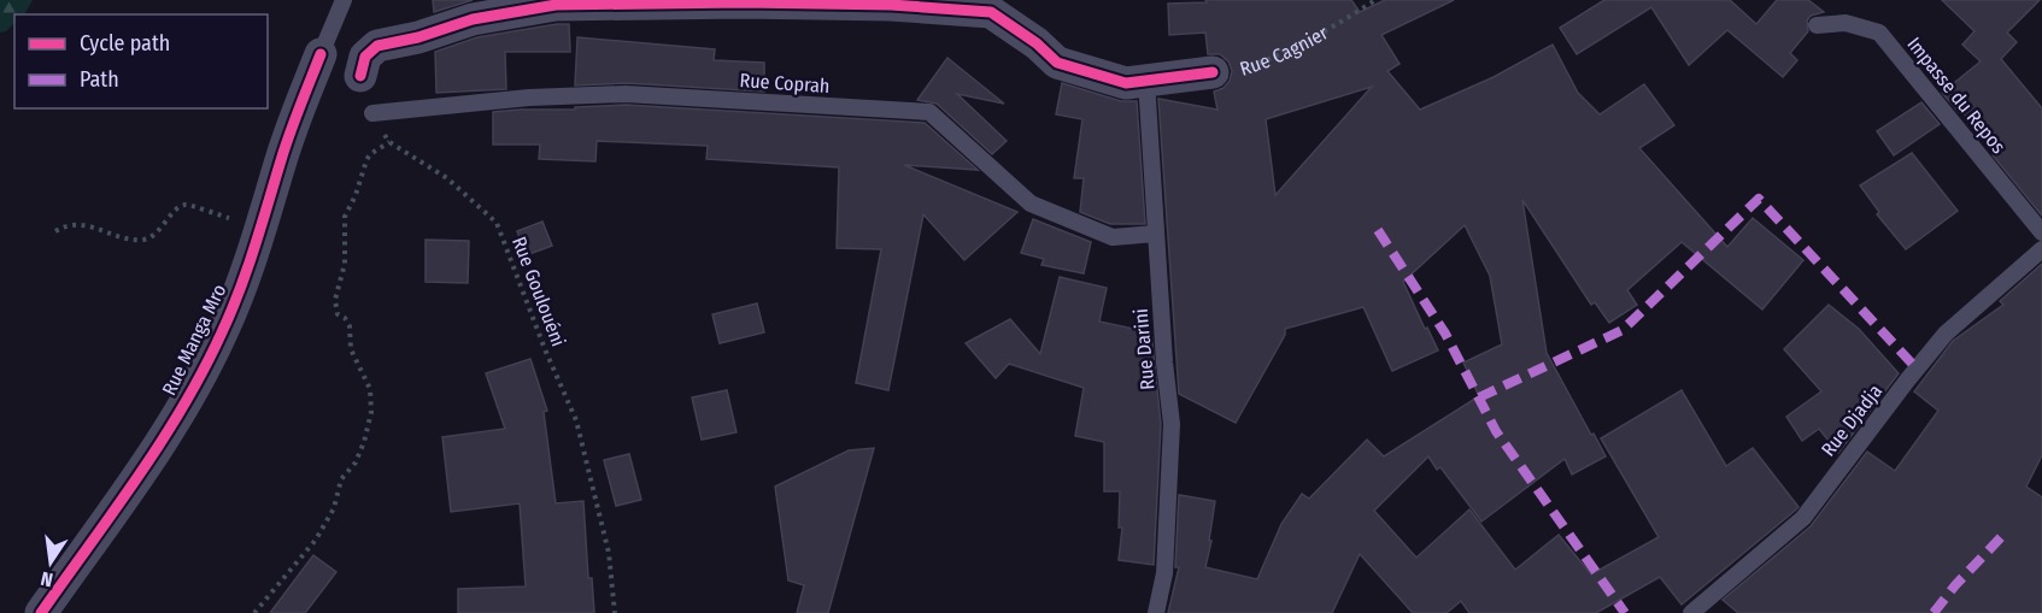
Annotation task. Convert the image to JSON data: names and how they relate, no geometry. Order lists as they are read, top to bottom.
{
  "streets": {
    "street": ["Rue Cagnier", "Rue Manga Mro"],
    "lane": [
      "Rue Coprah",
      "Impasse du Repos",
      "Rue Darini",
      "Rue Djadja"
    ],
    "path": ["Rue Goulouéni"]
  },
  "crossings": [
    ["Rue Cagnier", "Rue Darini"],
    ["Rue Coprah", "Rue Goulouéni"],
    ["Rue Coprah", "Rue Darini"]
  ],
  "legend": ["Cycle path", "Path"],
  "north": "bottom"
}
